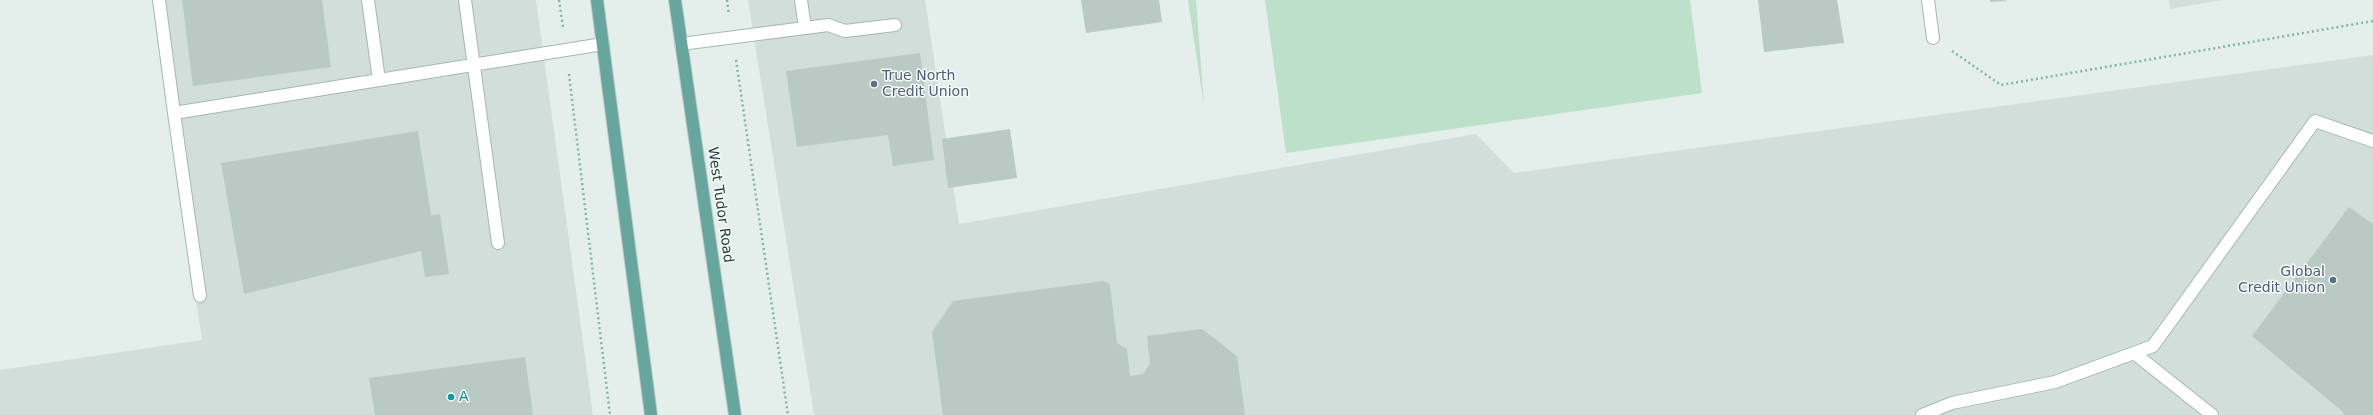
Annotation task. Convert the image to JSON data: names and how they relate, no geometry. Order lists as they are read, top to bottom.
{
  "streets": {
    "main road": ["West Tudor Road"]
  },
  "places": ["True North Credit Union", "Global Credit Union", "A"]
}
